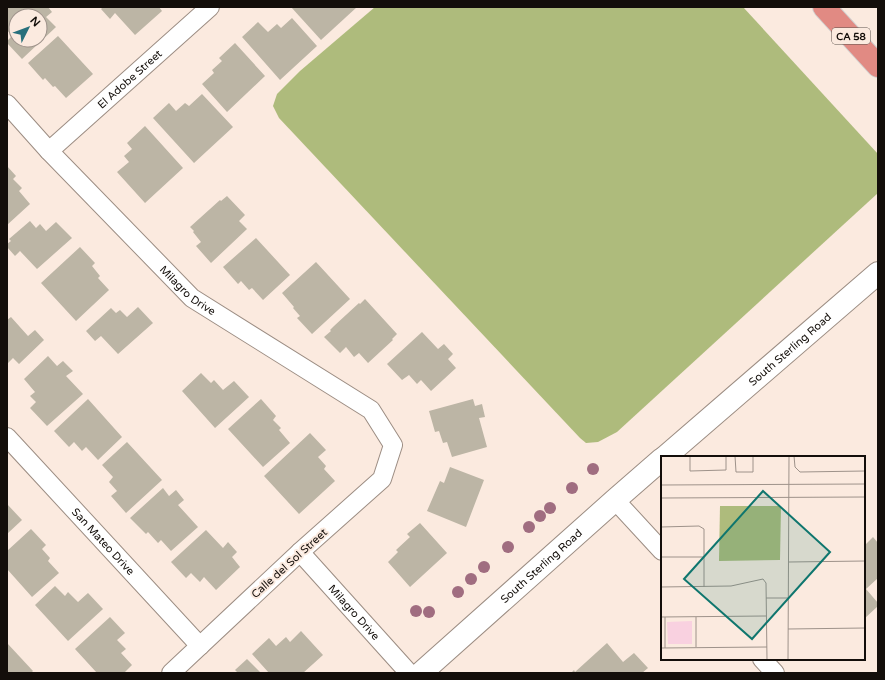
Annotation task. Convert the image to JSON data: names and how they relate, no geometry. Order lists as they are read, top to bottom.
{
  "streets": {
    "highway": ["CA 58"],
    "street": [
      "El Adobe Street",
      "Milagro Drive",
      "South Sterling Road",
      "San Mateo Drive",
      "Calle del Sol Street"
    ]
  },
  "crossings": [
    ["El Adobe Street", "Milagro Drive"],
    ["Milagro Drive", "Calle del Sol Street"],
    ["San Mateo Drive", "Calle del Sol Street"]
  ],
  "north": "top right"
}
